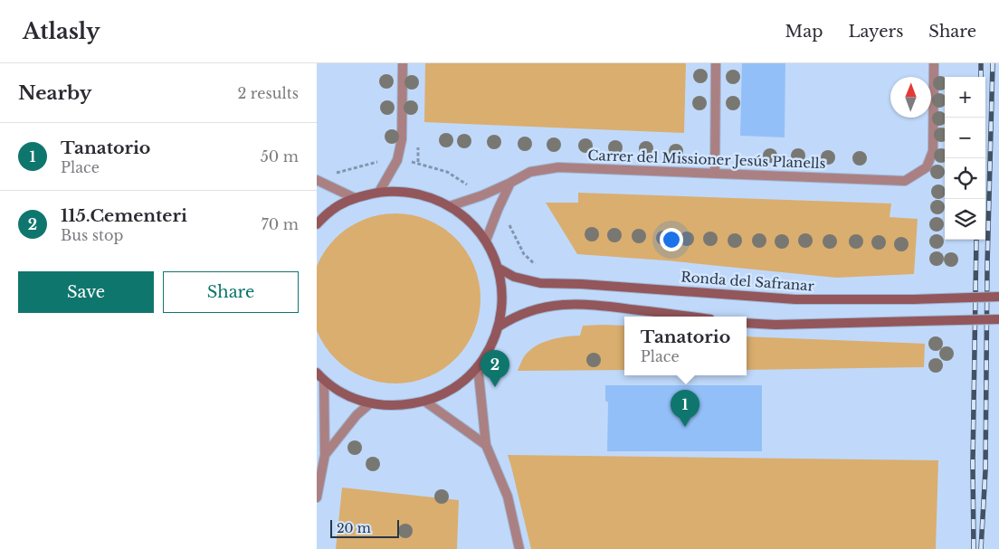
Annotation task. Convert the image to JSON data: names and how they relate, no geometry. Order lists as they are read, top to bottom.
{
  "streets": {
    "street": ["Carrer del Missioner Jesús Planells", "Ronda del Safranar"]
  },
  "scale_bar": "20 m",
  "north": "top",
  "page": {
    "header": "Atlasly",
    "nav": ["Map", "Layers", "Share"],
    "heading": ["Nearby", "2 results"],
    "map_buttons": ["+", "−"],
    "list": [
      {
        "mark": "1",
        "name": "Tanatorio",
        "note": "Place",
        "value": "50 m"
      },
      {
        "mark": "2",
        "name": "115.Cementeri",
        "note": "Bus stop",
        "value": "70 m"
      }
    ],
    "buttons": ["Save", "Share"],
    "popup": ["Tanatorio", "Place"],
    "pins": ["2", "1"],
    "scale": "20 m"
  }
}
